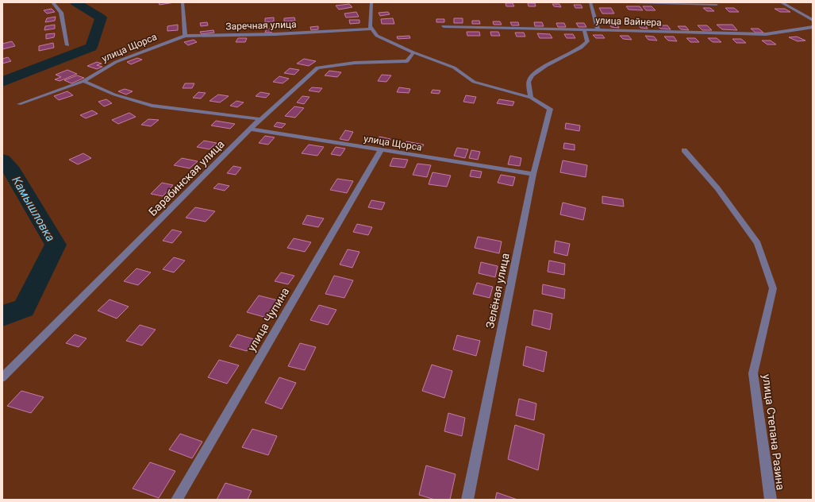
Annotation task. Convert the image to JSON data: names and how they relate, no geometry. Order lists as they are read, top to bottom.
{
  "streets": {
    "street": [
      "улица Вайнера",
      "Заречная улица",
      "улица Щорса",
      "Барабинская улица",
      "Зелёная улица",
      "улица Чупина",
      "улица Степана Разина"
    ]
  },
  "crossings": [
    ["Заречная улица", "улица Щорса"],
    ["улица Щорса", "Барабинская улица"],
    ["улица Щорса", "Зелёная улица"],
    ["улица Щорса", "улица Чупина"]
  ],
  "water": ["Камышловка"]
}
